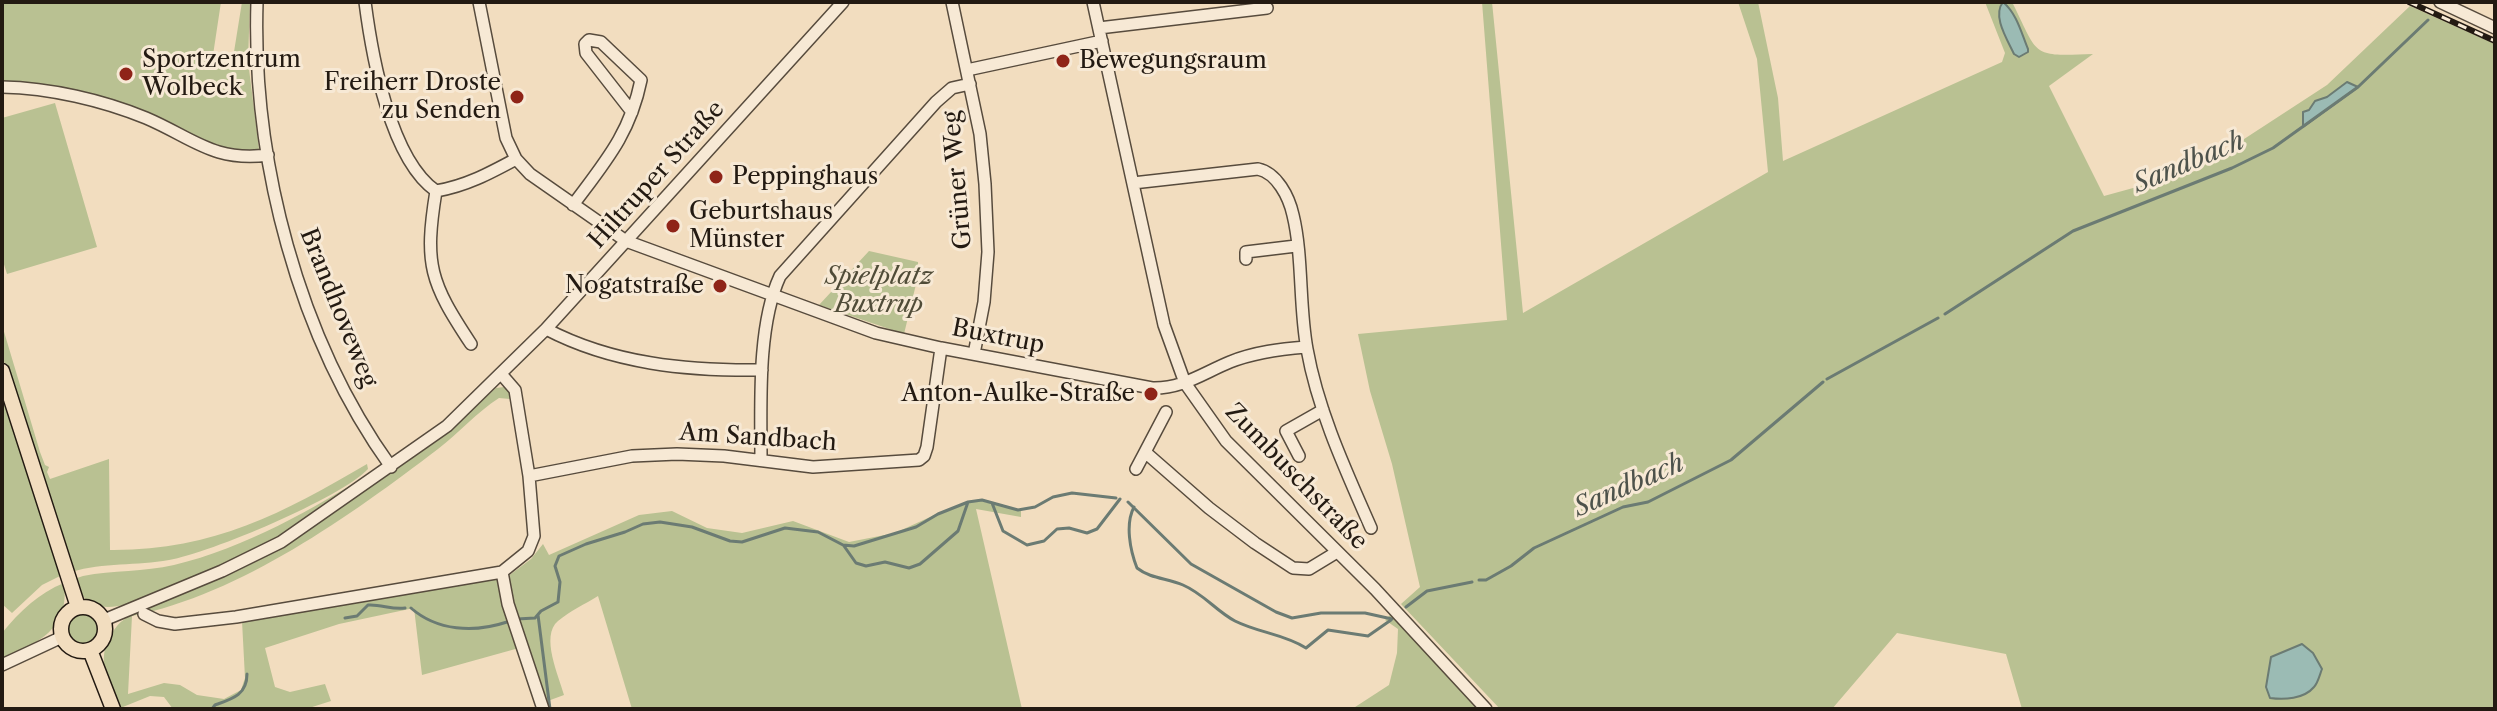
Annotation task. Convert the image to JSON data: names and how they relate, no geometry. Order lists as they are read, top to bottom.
{
  "streets": {
    "street": [
      "Hiltruper Straße",
      "Grüner Weg",
      "Brandhoveweg",
      "Buxtrup",
      "Am Sandbach",
      "Zumbuschstraße"
    ]
  },
  "crossings": [
    ["Hiltruper Straße", "Brandhoveweg"],
    ["Hiltruper Straße", "Buxtrup"],
    ["Grüner Weg", "Buxtrup"],
    ["Buxtrup", "Am Sandbach"],
    ["Buxtrup", "Zumbuschstraße"]
  ],
  "water": ["Sandbach"],
  "parks": ["Spielplatz Buxtrup"],
  "places": [
    "Bewegungsraum",
    "Sportzentrum Wolbeck",
    "Freiherr Droste zu Senden",
    "Peppinghaus",
    "Geburtshaus Münster",
    "Nogatstraße",
    "Anton-Aulke-Straße"
  ]
}
